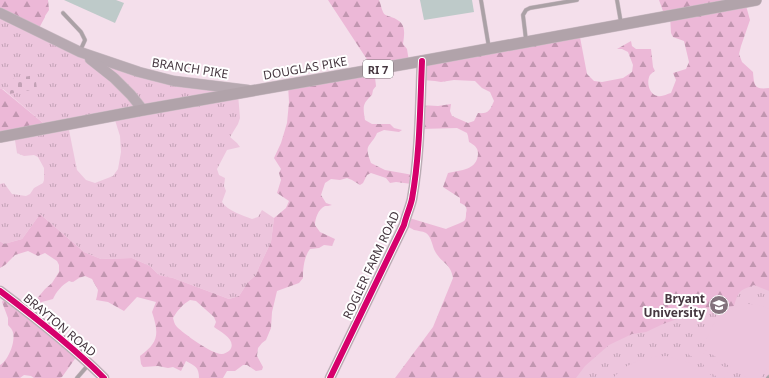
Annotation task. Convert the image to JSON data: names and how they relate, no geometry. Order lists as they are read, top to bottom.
{
  "streets": {
    "main road": ["DOUGLAS PIKE", "RI 7"],
    "street": ["BRANCH PIKE", "ROGLER FARM ROAD", "BRAYTON ROAD"]
  },
  "crossings": [
    ["BRANCH PIKE", "DOUGLAS PIKE"],
    ["DOUGLAS PIKE", "ROGLER FARM ROAD"]
  ],
  "places": {
    "school or university": ["Bryant University"]
  }
}
